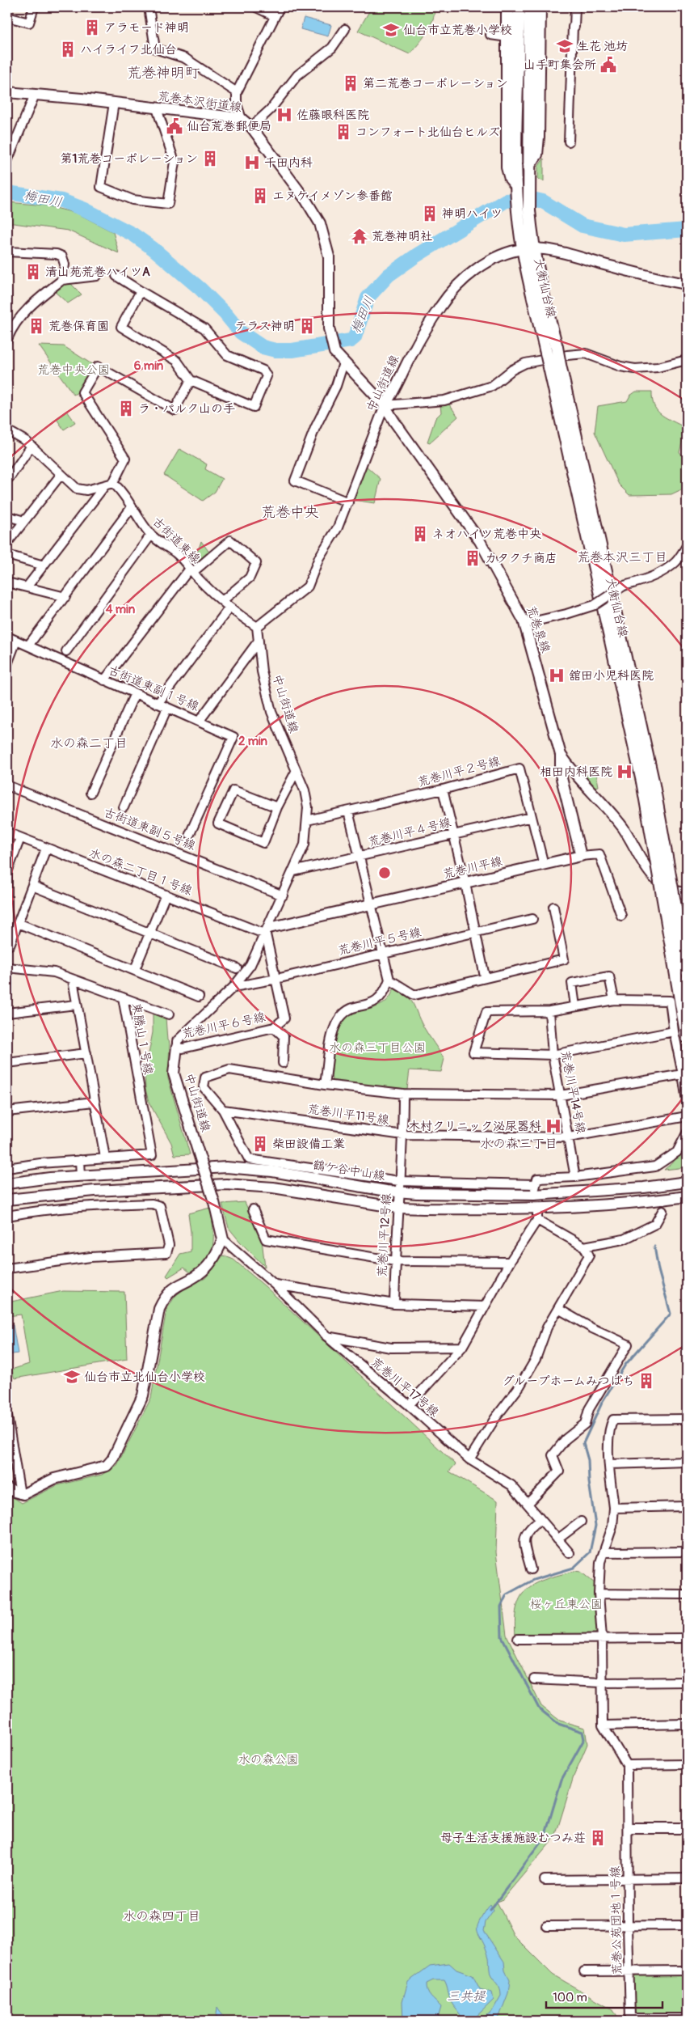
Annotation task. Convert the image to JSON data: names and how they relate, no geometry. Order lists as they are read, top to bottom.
{
  "streets": {
    "main road": ["大衡仙台線"],
    "street": [
      "荒巻本沢街道線",
      "中山街道線",
      "古街道東線",
      "荒巻泉線",
      "古街道東副１号線",
      "荒巻川平２号線",
      "古街道東副５号線",
      "荒巻川平４号線",
      "荒巻川平線",
      "水の森二丁目１号線",
      "荒巻川平５号線",
      "荒巻川平６号線",
      "東勝山１号線",
      "荒巻川平14号線",
      "荒巻川平11号線",
      "鶴ケ谷中山線",
      "荒巻川平12号線",
      "荒巻川平17号線",
      "荒巻公苑団地１号線"
    ]
  },
  "crossings": [
    ["大衡仙台線", "中山街道線"],
    ["中山街道線", "古街道東線"],
    ["中山街道線", "荒巻泉線"],
    ["中山街道線", "古街道東副１号線"],
    ["中山街道線", "荒巻川平２号線"],
    ["中山街道線", "古街道東副５号線"],
    ["中山街道線", "荒巻川平４号線"],
    ["中山街道線", "荒巻川平線"],
    ["中山街道線", "水の森二丁目１号線"],
    ["中山街道線", "荒巻川平５号線"],
    ["中山街道線", "荒巻川平６号線"],
    ["中山街道線", "荒巻川平17号線"],
    ["荒巻川平２号線", "荒巻川平４号線"],
    ["荒巻川平２号線", "荒巻川平線"],
    ["荒巻川平線", "水の森二丁目１号線"],
    ["荒巻川平線", "荒巻川平６号線"],
    ["水の森二丁目１号線", "荒巻川平６号線"],
    ["荒巻川平５号線", "荒巻川平６号線"],
    ["荒巻川平14号線", "荒巻川平11号線"],
    ["荒巻川平11号線", "荒巻川平12号線"],
    ["鶴ケ谷中山線", "荒巻川平12号線"]
  ],
  "districts": [
    "荒巻神明町",
    "荒巻中央",
    "荒巻本沢三丁目",
    "水の森二丁目",
    "水の森三丁目",
    "水の森四丁目"
  ],
  "water": ["梅田川", "三共提"],
  "parks": [
    "荒巻中央公園",
    "水の森三丁目公園",
    "桜ヶ丘東公園",
    "水の森公園"
  ],
  "places": {
    "building": [
      "アラモード神明",
      "ハイライフ北仙台",
      "第二荒巻コーポレーション",
      "コンフォート北仙台ヒルズ",
      "第1荒巻コーポレーション",
      "エヌケイメゾン参番館",
      "神明ハイツ",
      "清山苑荒巻ハイツA",
      "荒巻保育園",
      "テラス神明",
      "ラ・パルク山の手",
      "ネオハイツ荒巻中央",
      "カタクチ商店",
      "柴田設備工業",
      "グループホームみつばち",
      "母子生活支援施設むつみ荘"
    ],
    "school or university": ["仙台市立荒巻小学校", "生花 池坊", "仙台市立北仙台小学校"],
    "public building": ["山手町集会所", "仙台荒巻郵便局"],
    "hospital": [
      "佐藤眼科医院",
      "千田内科",
      "舘田小児科医院",
      "相田内科医院",
      "木村クリニック泌尿器科"
    ],
    "temple": ["荒巻神明社"]
  },
  "scale_bar": "100 m",
  "rings": ["6 min", "4 min", "2 min"]
}
